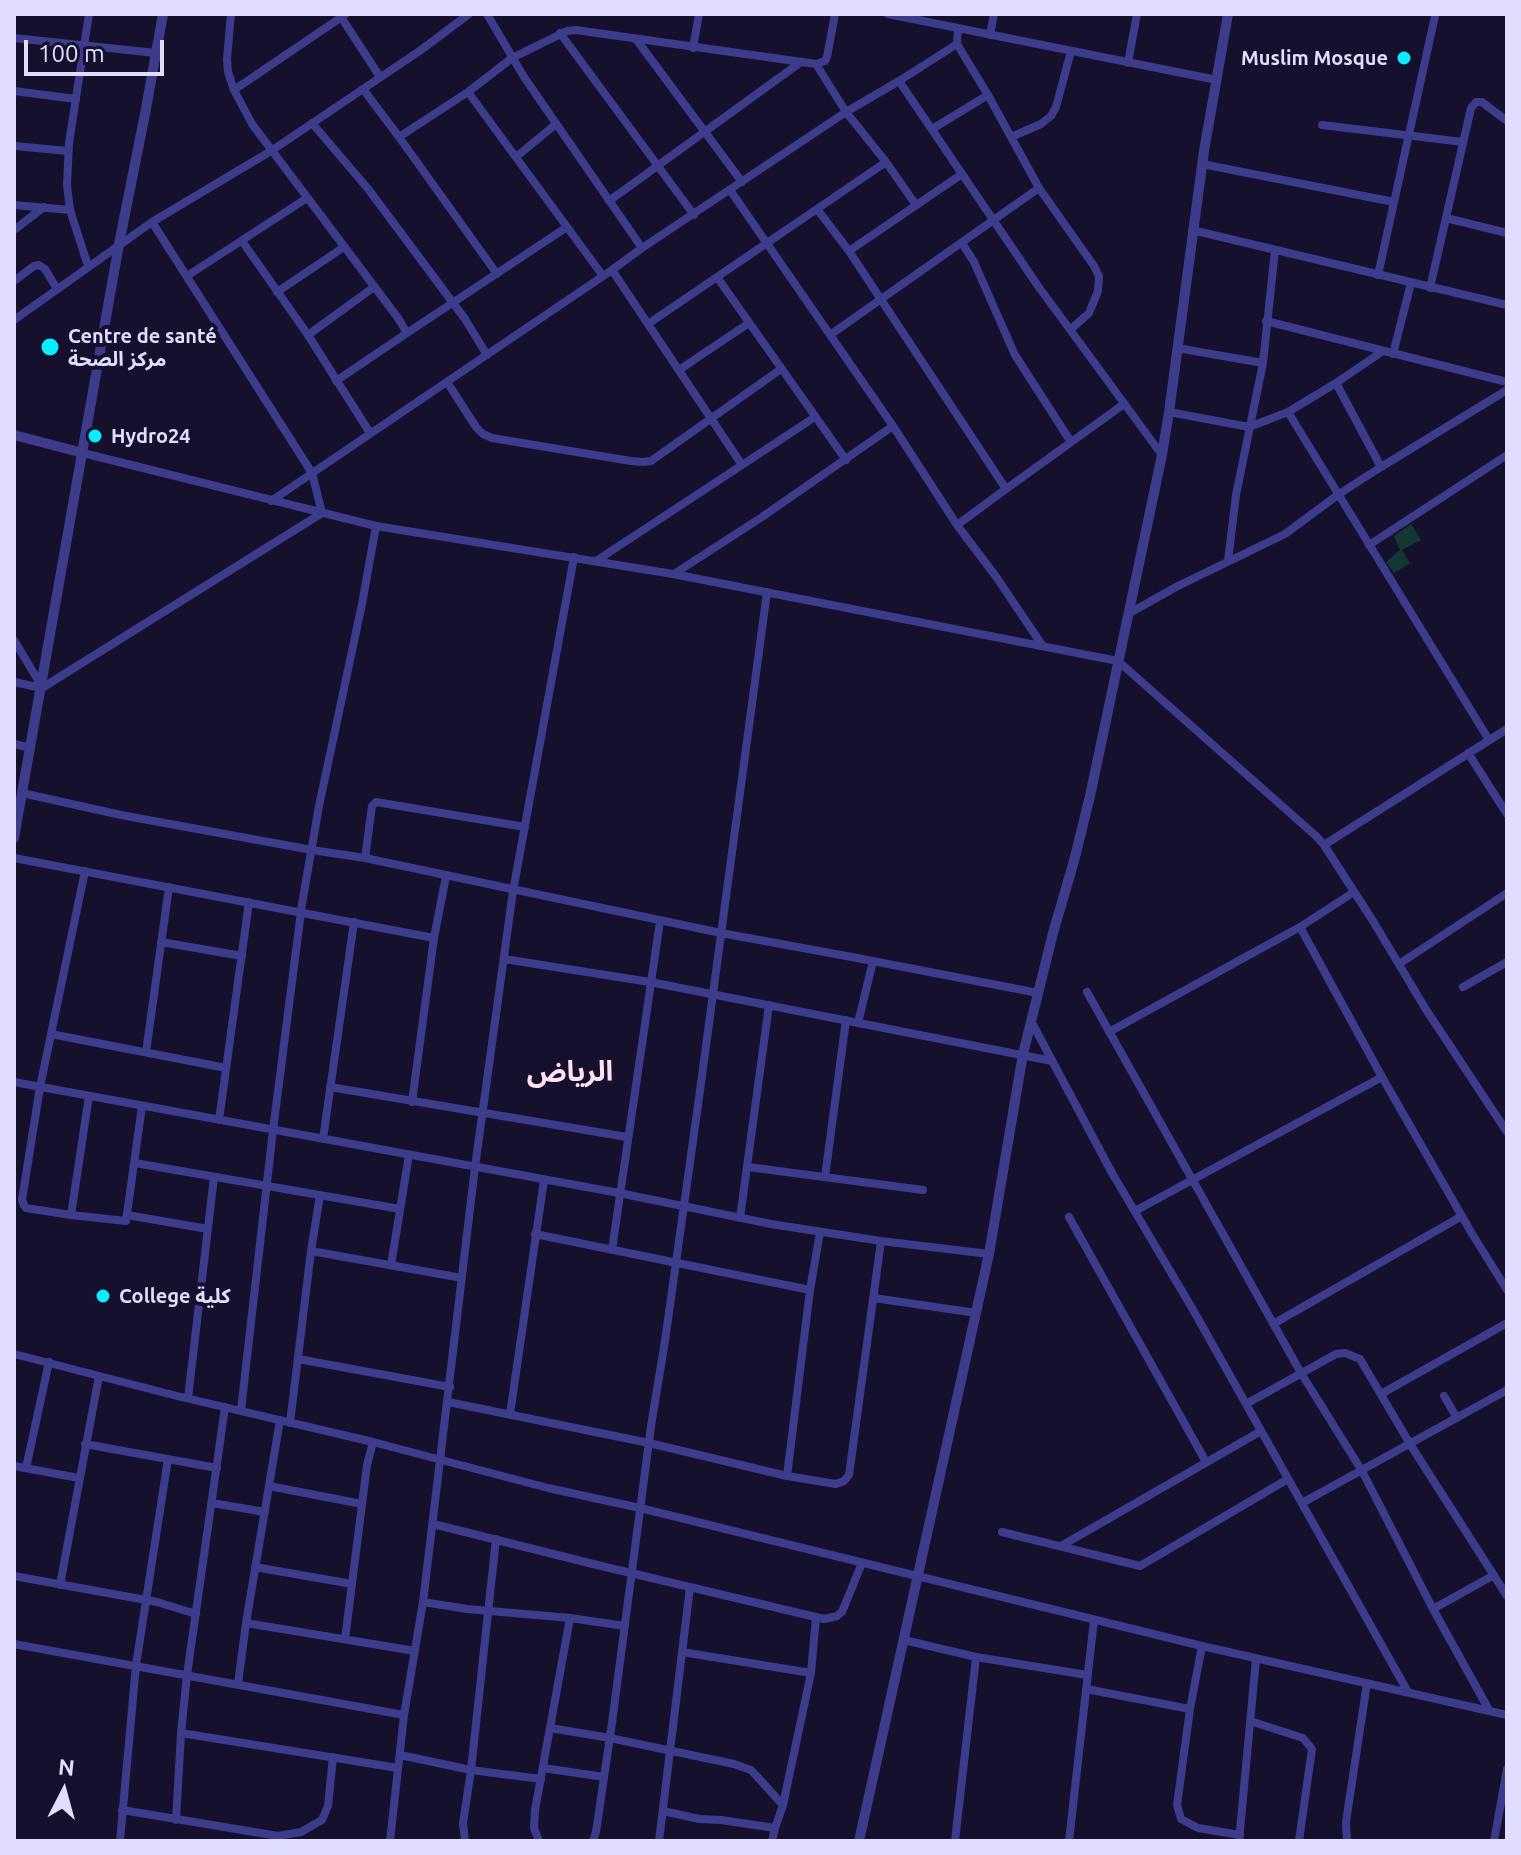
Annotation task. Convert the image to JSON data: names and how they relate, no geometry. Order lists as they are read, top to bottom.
{
  "districts": ["الرياض"],
  "places": [
    "Muslim Mosque",
    "Centre de santé مركز الصحة",
    "Hydro24",
    "College كلية"
  ],
  "scale_bar": "100 m",
  "north": "top"
}
